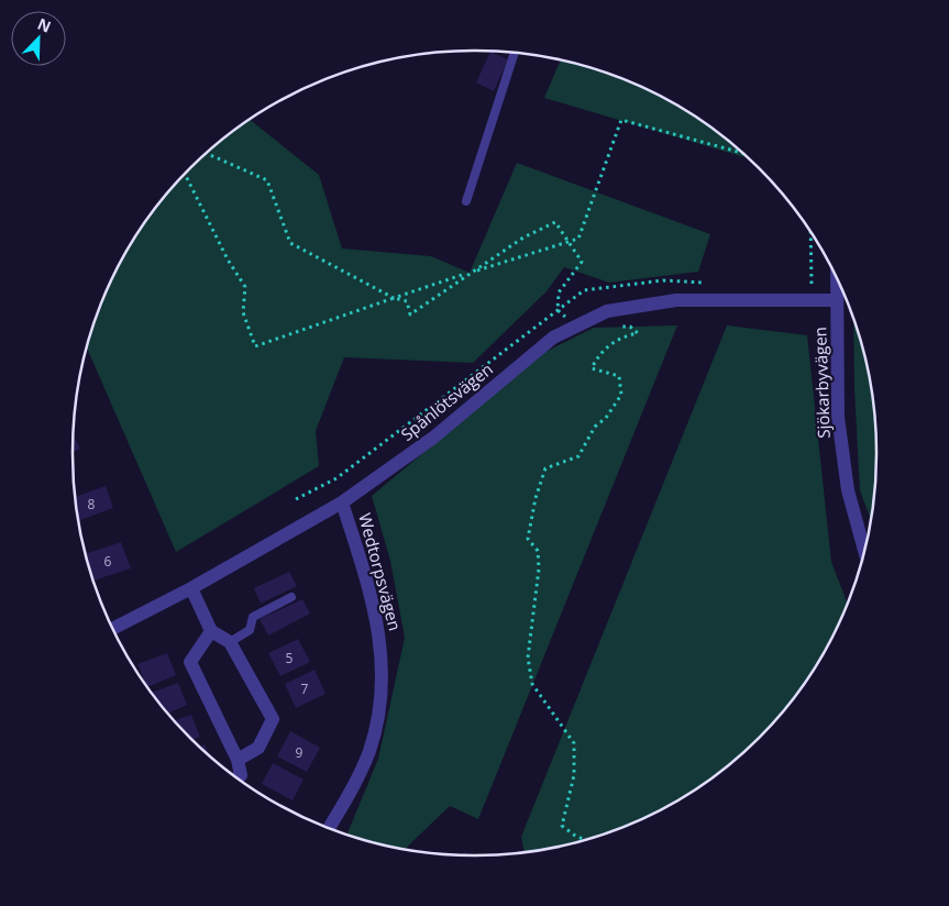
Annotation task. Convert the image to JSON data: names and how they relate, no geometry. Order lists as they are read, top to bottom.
{
  "streets": {
    "street": ["Sjökarbyvägen", "Spånlötsvägen", "Wedtorpsvägen"]
  },
  "crossings": [
    ["Sjökarbyvägen", "Spånlötsvägen"],
    ["Spånlötsvägen", "Wedtorpsvägen"]
  ],
  "house_numbers": [
    "8",
    "6",
    "5",
    "7",
    "9"
  ],
  "north": "top right"
}
